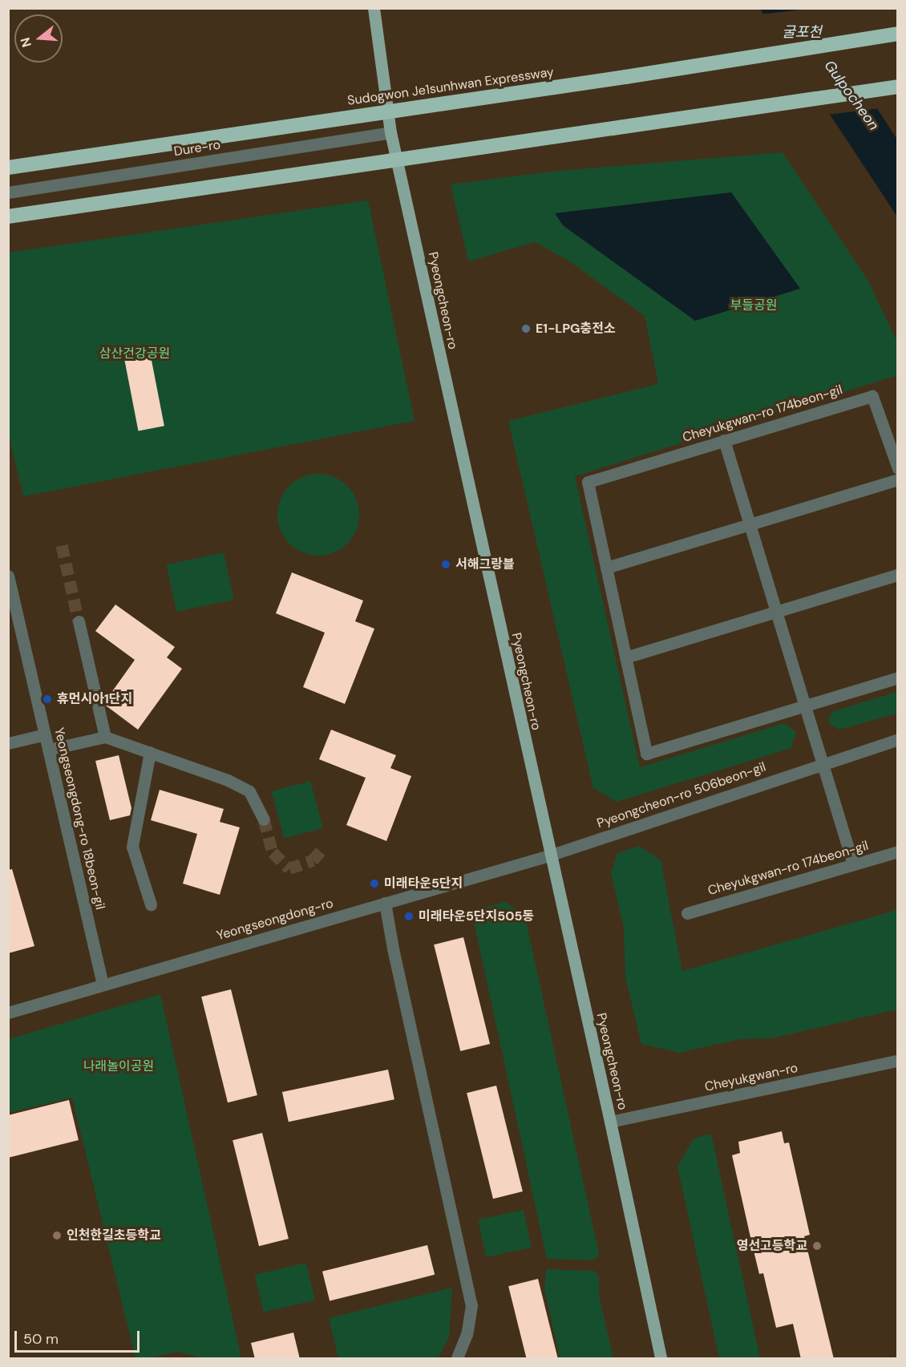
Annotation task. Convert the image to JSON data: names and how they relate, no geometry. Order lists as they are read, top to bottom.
{
  "streets": {
    "highway": ["Sudogwon Je1sunhwan Expressway"],
    "main road": ["Pyeongcheon-ro"],
    "street": [
      "Dure-ro",
      "Cheyukgwan-ro 174beon-gil",
      "Pyeongcheon-ro 506beon-gil",
      "Yeongseongdong-ro 18beon-gil",
      "Yeongseongdong-ro",
      "Cheyukgwan-ro"
    ]
  },
  "crossings": [
    ["Dure-ro", "Pyeongcheon-ro"],
    ["Pyeongcheon-ro", "Pyeongcheon-ro 506beon-gil"],
    ["Pyeongcheon-ro", "Yeongseongdong-ro"],
    ["Pyeongcheon-ro", "Cheyukgwan-ro"],
    ["Pyeongcheon-ro 506beon-gil", "Yeongseongdong-ro"],
    ["Yeongseongdong-ro 18beon-gil", "Yeongseongdong-ro"]
  ],
  "water": ["굴포천", "Gulpocheon"],
  "parks": ["부들공원", "삼산건강공원", "나래놀이공원"],
  "places": [
    "E1-LPG충전소",
    "서해그랑블",
    "휴먼시아1단지",
    "미래타운5단지",
    "미래타운5단지505동",
    "인천한길초등학교",
    "영선고등학교"
  ],
  "scale_bar": "50 m",
  "north": "left"
}
